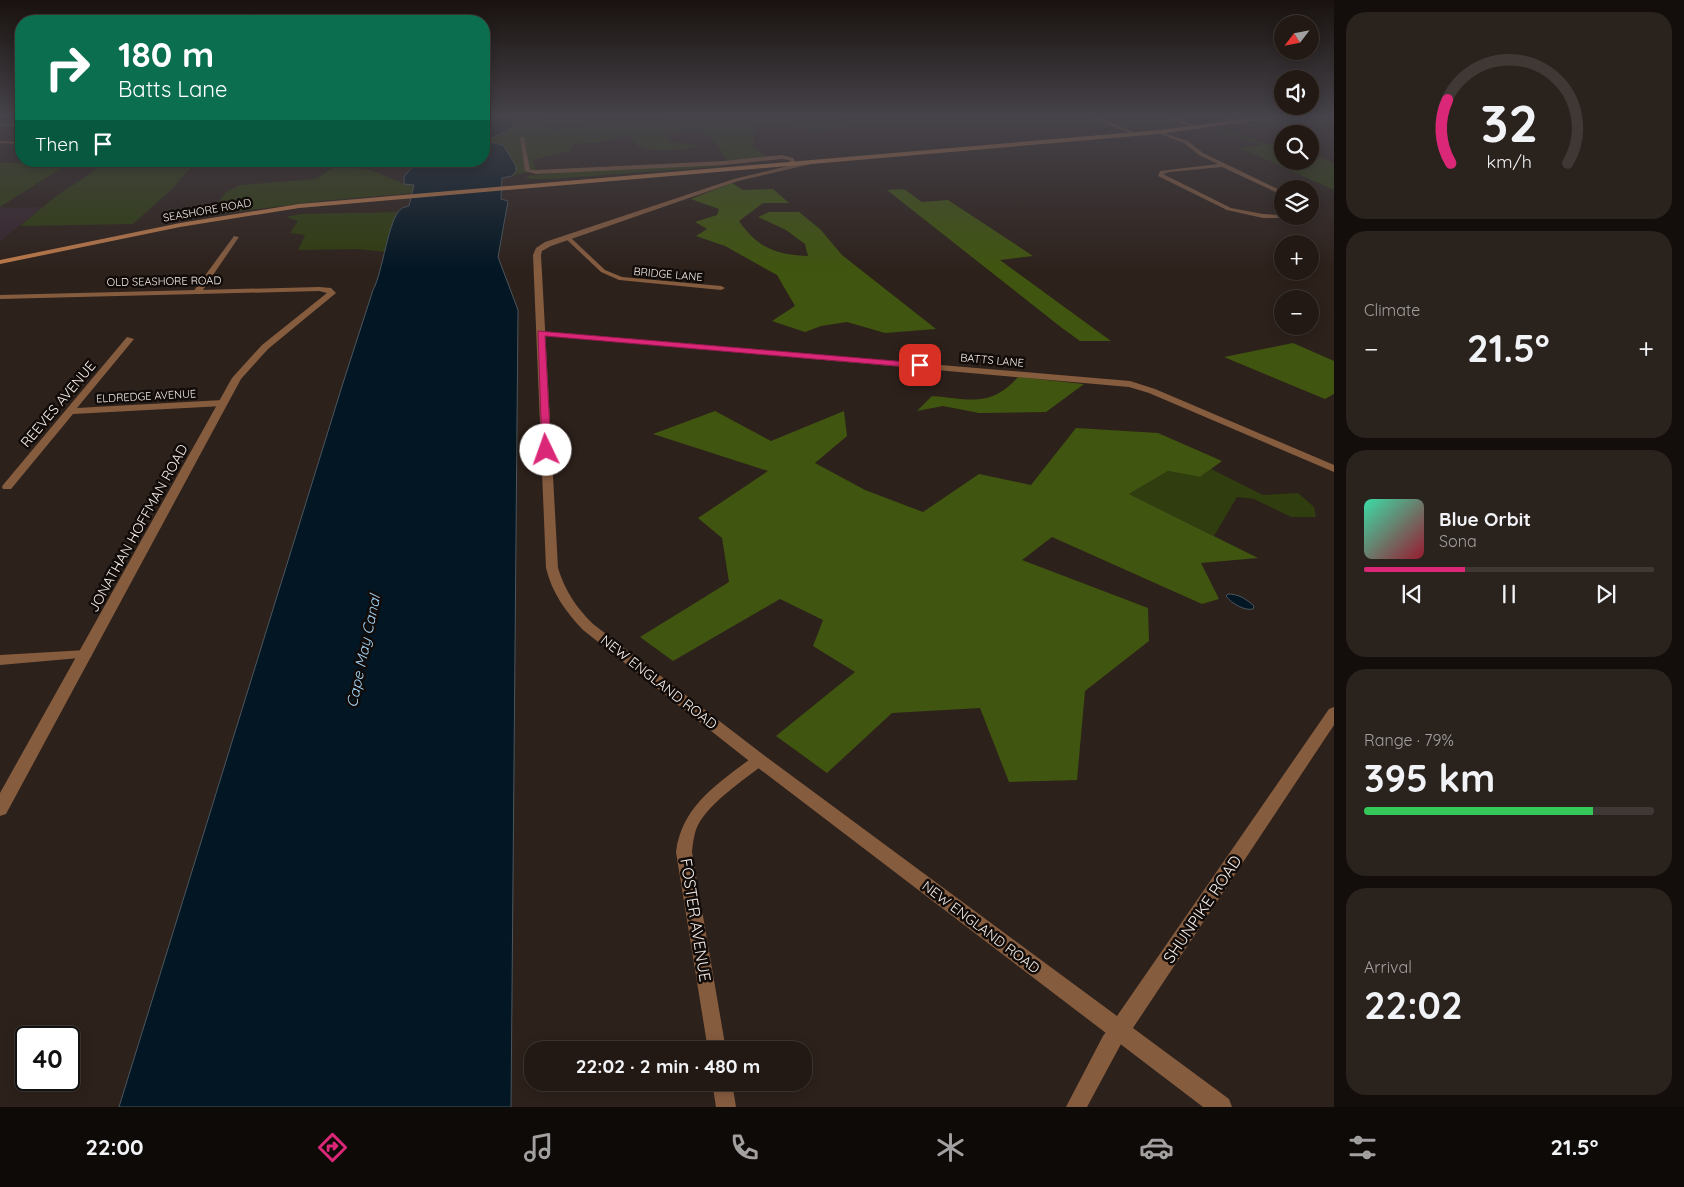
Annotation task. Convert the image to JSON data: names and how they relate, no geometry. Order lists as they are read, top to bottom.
{
  "streets": {
    "main road": ["SEASHORE ROAD"],
    "street": [
      "BRIDGE LANE",
      "OLD SEASHORE ROAD",
      "BATTS LANE",
      "ELDREDGE AVENUE",
      "REEVES AVENUE",
      "JONATHAN HOFFMAN ROAD",
      "NEW ENGLAND ROAD",
      "SHUNPIKE ROAD",
      "FOSTER AVENUE"
    ]
  },
  "crossings": [
    ["SEASHORE ROAD", "NEW ENGLAND ROAD"],
    ["BRIDGE LANE", "NEW ENGLAND ROAD"],
    ["OLD SEASHORE ROAD", "JONATHAN HOFFMAN ROAD"],
    ["BATTS LANE", "NEW ENGLAND ROAD"],
    ["ELDREDGE AVENUE", "REEVES AVENUE"],
    ["ELDREDGE AVENUE", "JONATHAN HOFFMAN ROAD"],
    ["NEW ENGLAND ROAD", "SHUNPIKE ROAD"],
    ["NEW ENGLAND ROAD", "FOSTER AVENUE"]
  ],
  "water": ["Cape May Canal"],
  "north": "bottom left",
  "page": {
    "map_buttons": ["+", "−"],
    "turn": ["180 m", "Batts Lane"],
    "then": "Then",
    "tile": [
      "Climate",
      ["Range · 79%", "395 km"],
      ["Arrival", "22:02"]
    ],
    "heat": ["−", "21.5°", "+"],
    "song": ["Blue Orbit", "Sona"],
    "limit": "40",
    "trip": "22:02 · 2 min · 480 m",
    "tabs": ["22:00", "21.5°"],
    "gauge": ["32", "km/h"]
  }
}
